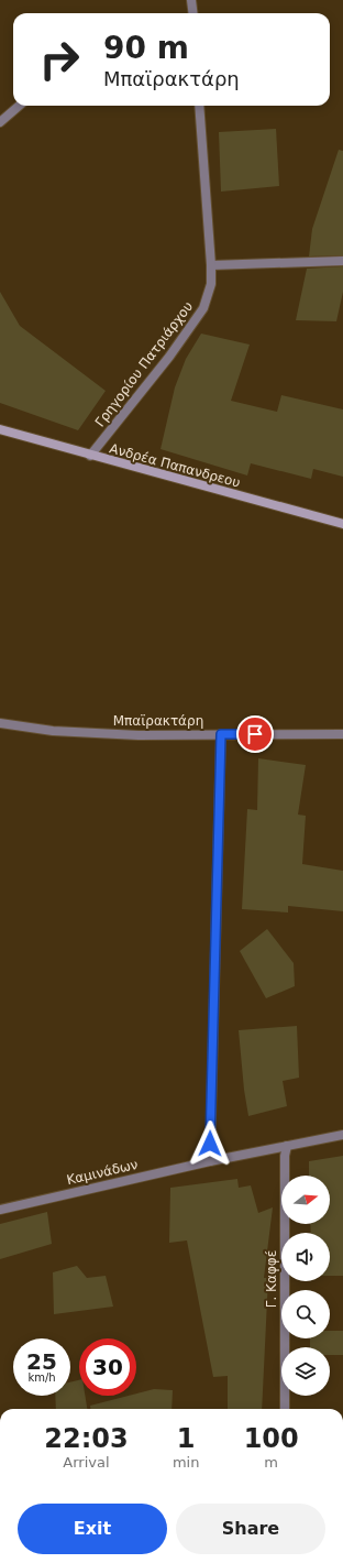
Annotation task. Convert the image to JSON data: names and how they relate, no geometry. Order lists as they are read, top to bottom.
{
  "streets": {
    "main road": ["Ανδρέα Παπανδρεου"],
    "street": [
      "Γρηγορίου Πατριάρχου",
      "Μπαϊρακτάρη",
      "Καμινάδων",
      "Γ. Καφφέ"
    ]
  },
  "crossings": [
    ["Γρηγορίου Πατριάρχου", "Ανδρέα Παπανδρεου"]
  ],
  "north": "right",
  "page": {
    "turn": ["90 m", "Μπαϊρακτάρη"],
    "speed": "25 km/h",
    "limit": "30",
    "eta": [
      "22:03",
      "Arrival",
      "1",
      "min",
      "100",
      "m"
    ],
    "buttons": ["Exit", "Share"]
  }
}
